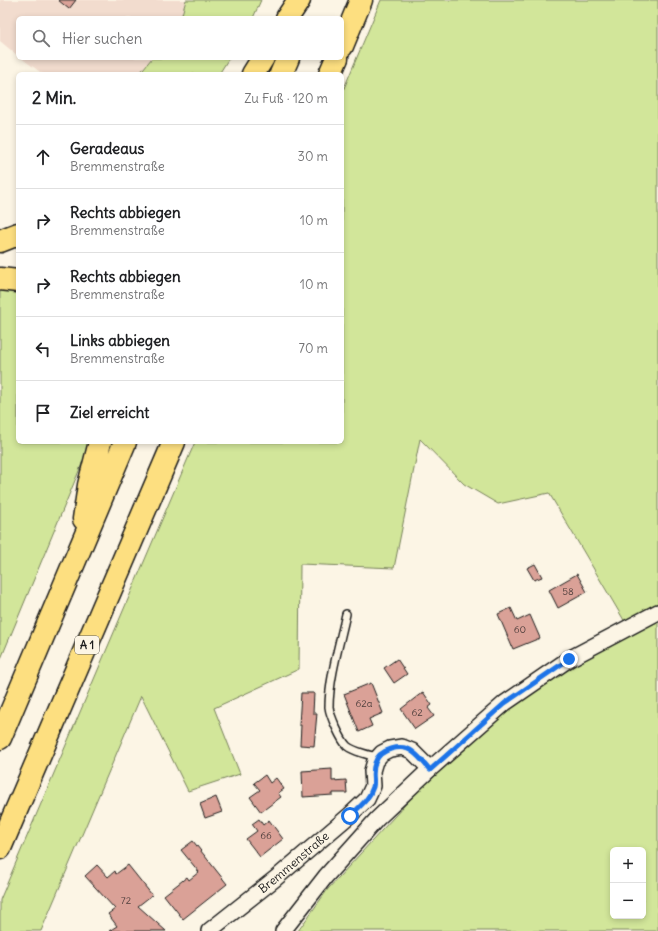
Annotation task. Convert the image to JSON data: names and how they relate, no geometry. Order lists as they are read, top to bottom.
{
  "streets": {
    "highway": ["A 1"],
    "street": ["Bremmenstraße"]
  },
  "house_numbers": [
    "58",
    "60",
    "62a",
    "62",
    "66",
    "72"
  ],
  "page": {
    "search": "Hier suchen",
    "heading": ["2 Min.", "Zu Fuß · 120 m"],
    "list": [
      ["Geradeaus", "Bremmenstraße", "30 m"],
      ["Rechts abbiegen", "Bremmenstraße", "10 m"],
      ["Rechts abbiegen", "Bremmenstraße", "10 m"],
      ["Links abbiegen", "Bremmenstraße", "70 m"],
      "Ziel erreicht"
    ],
    "map_buttons": ["+", "−"]
  }
}
